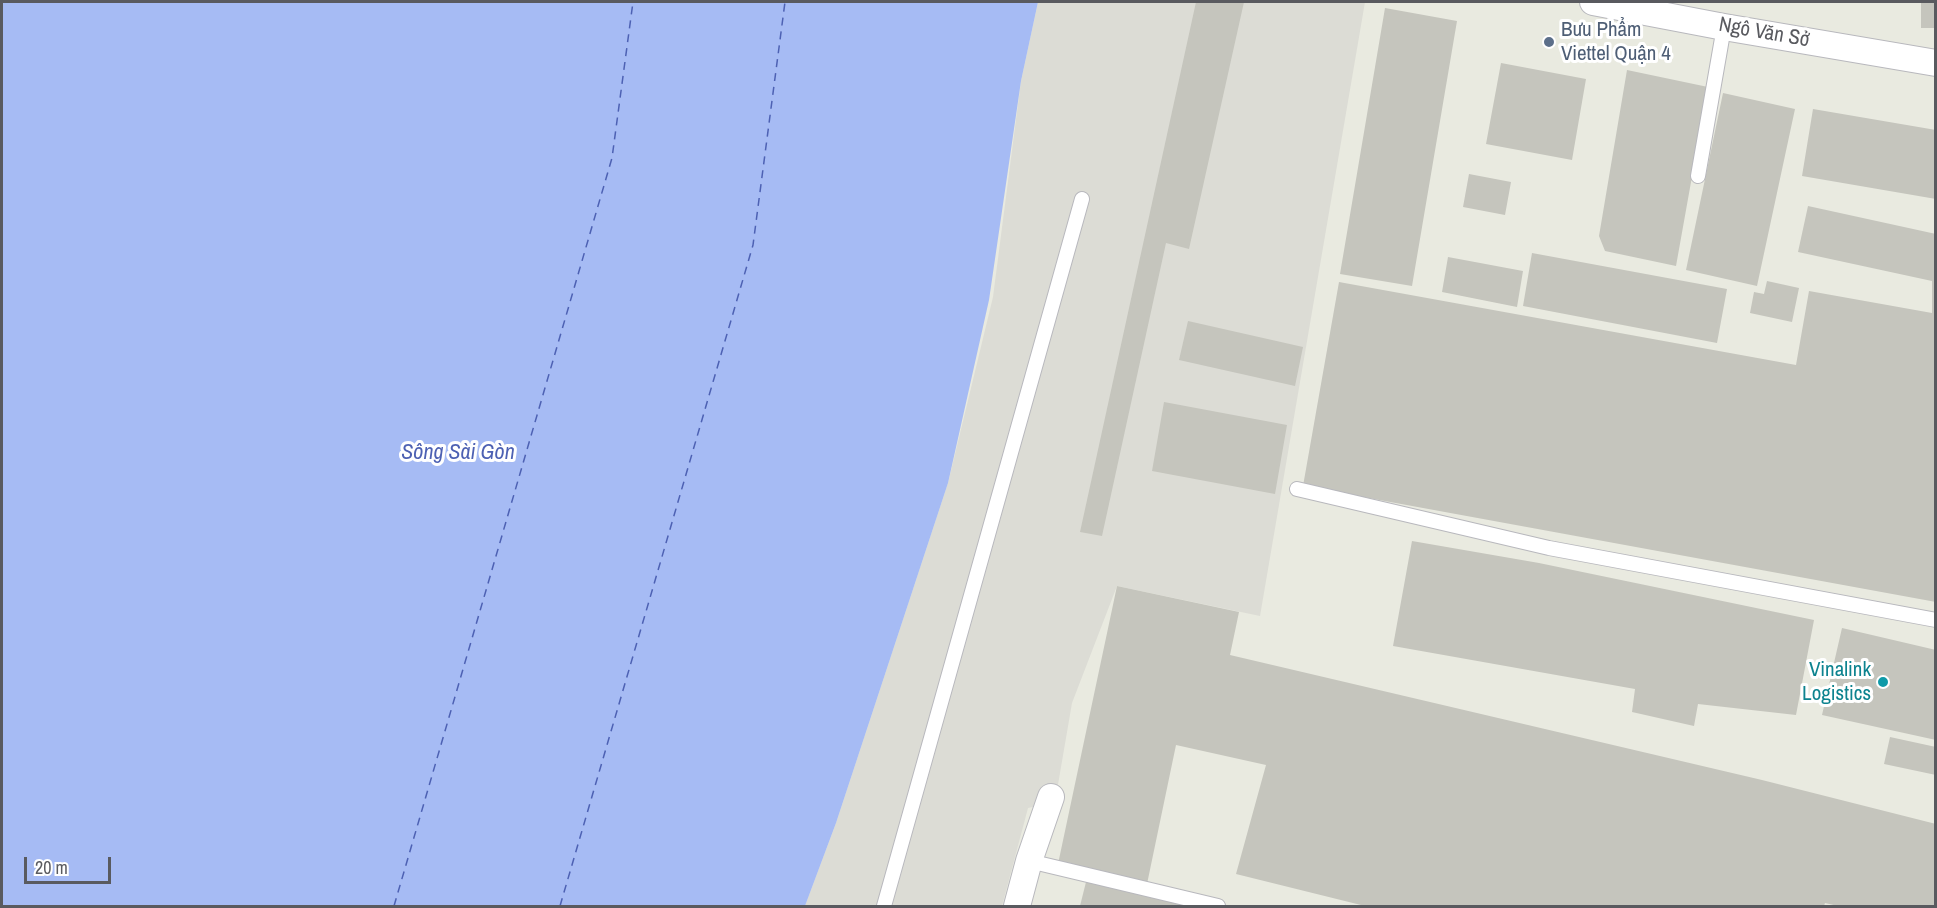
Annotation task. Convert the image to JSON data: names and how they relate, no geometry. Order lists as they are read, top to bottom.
{
  "streets": {
    "street": ["Ngô Văn Sở"]
  },
  "water": ["Sông Sài Gòn"],
  "places": ["Bưu Phẩm Viettel Quận 4", "Vinalink Logistics"],
  "scale_bar": "20 m"
}
